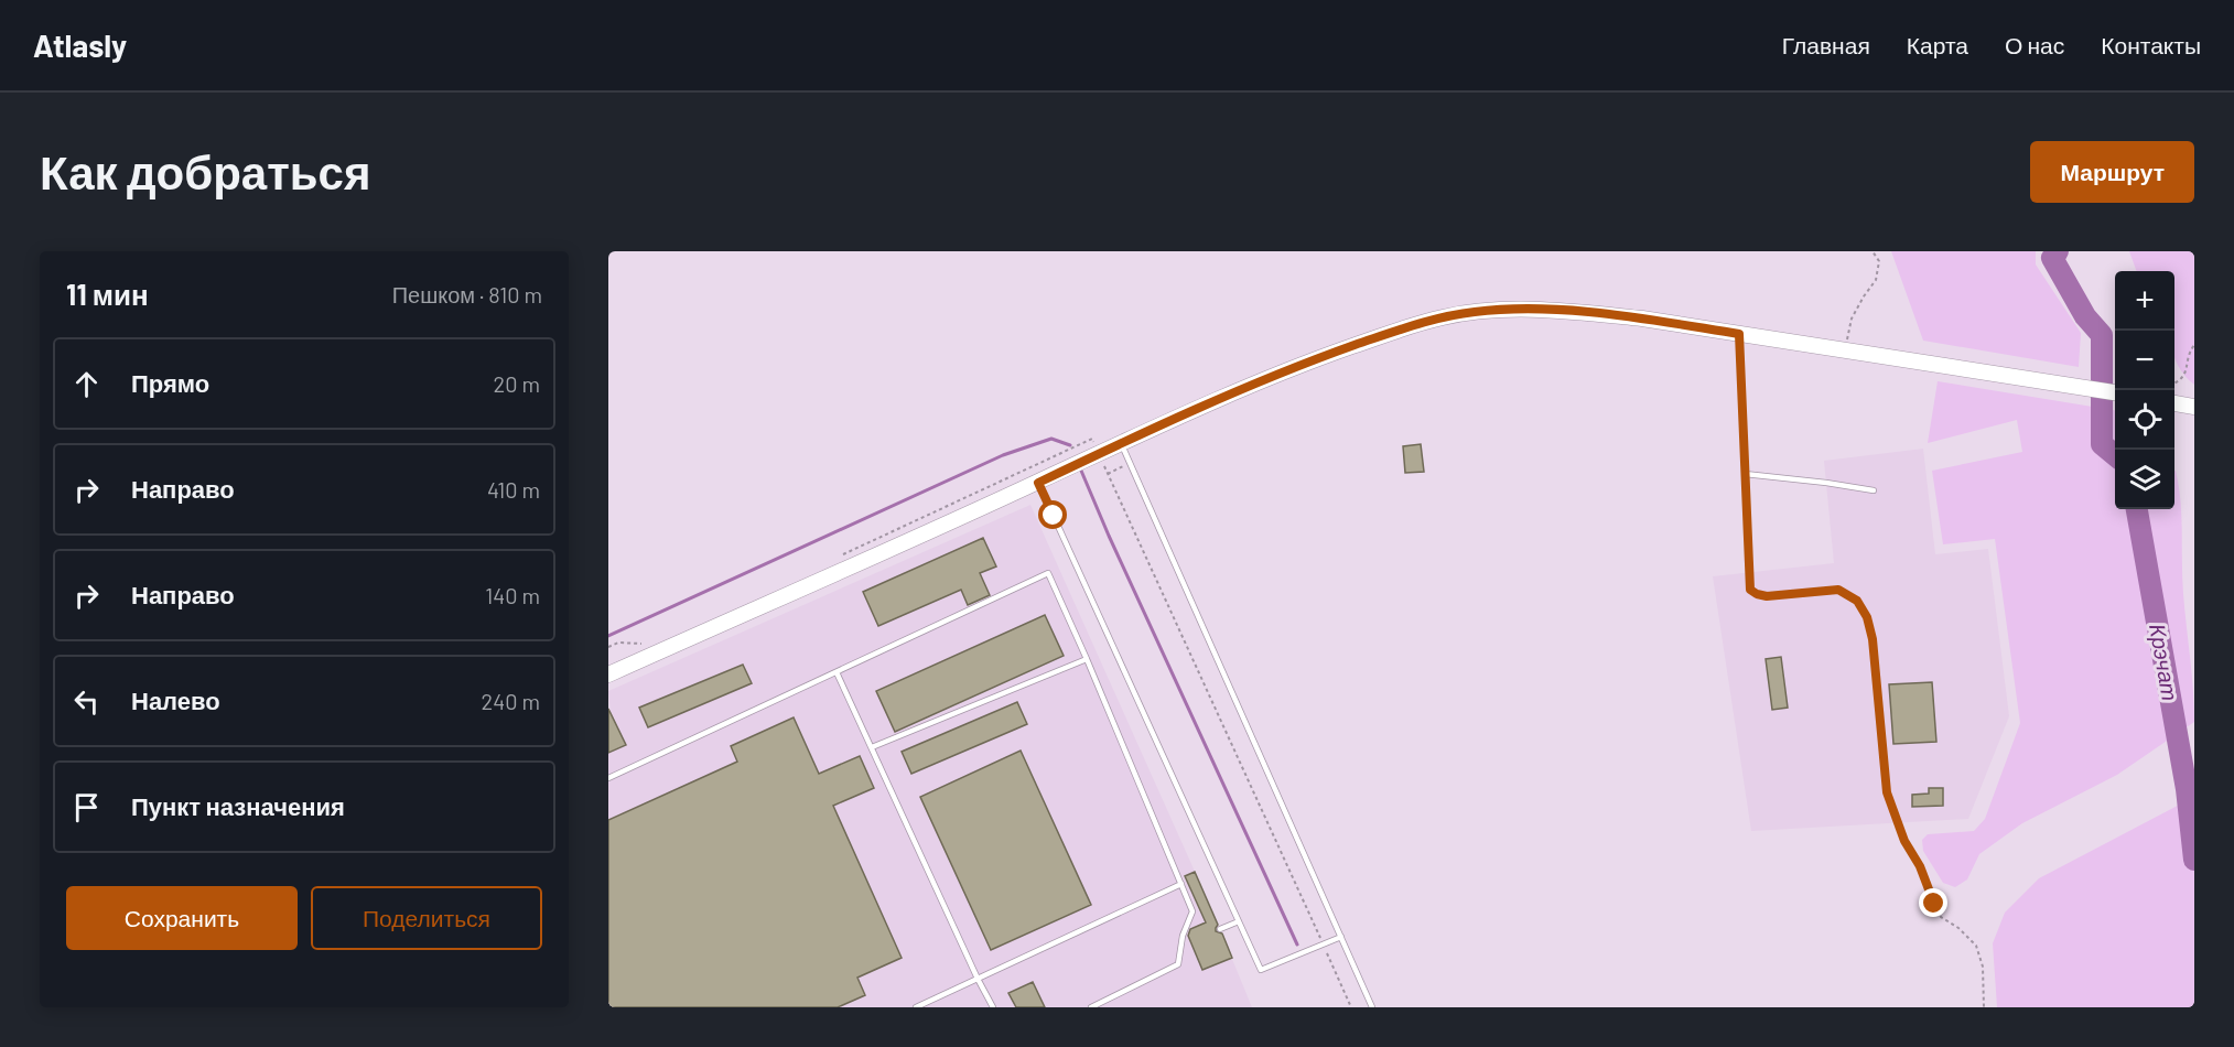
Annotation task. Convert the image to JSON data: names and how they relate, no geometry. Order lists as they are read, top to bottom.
{
  "water": ["Крэчат"],
  "page": {
    "header": "Atlasly",
    "nav": [
      "Главная",
      "Карта",
      "О нас",
      "Контакты"
    ],
    "buttons": [
      "Маршрут",
      ["Сохранить", "Поделиться"]
    ],
    "title": "Как добраться",
    "heading": ["11 мин", "Пешком · 810 m"],
    "map_buttons": ["+", "−"],
    "list": [
      ["Прямо", "20 m"],
      ["Направо", "410 m"],
      ["Направо", "140 m"],
      ["Налево", "240 m"],
      "Пункт назначения"
    ]
  }
}
